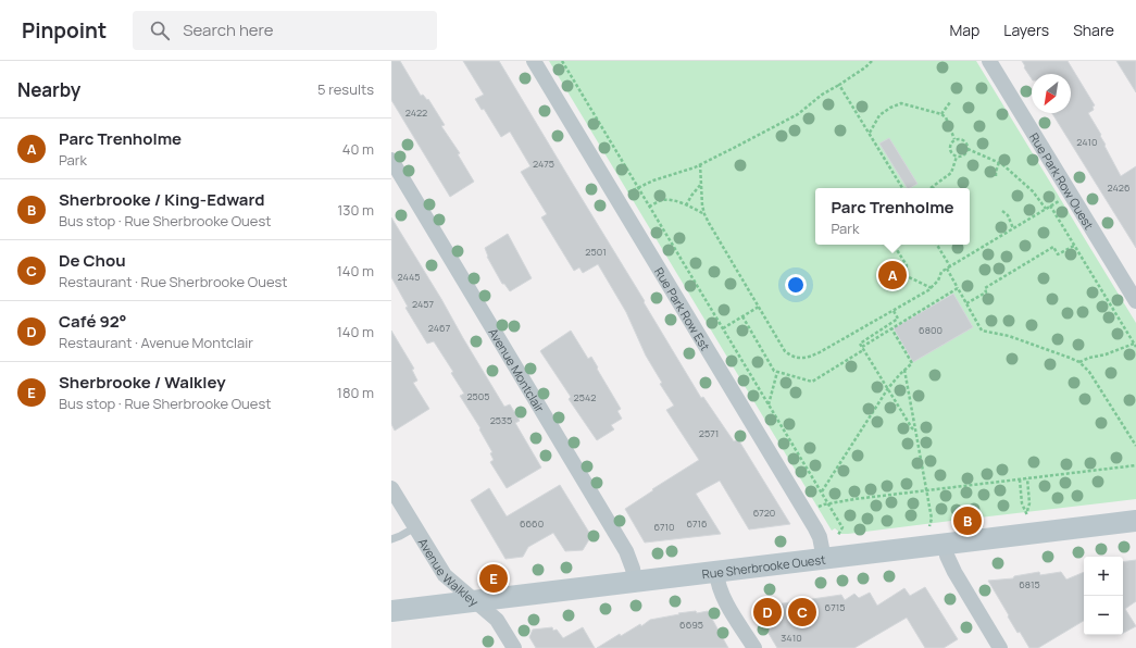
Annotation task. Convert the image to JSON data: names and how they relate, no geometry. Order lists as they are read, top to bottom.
{
  "streets": {
    "main road": ["Rue Sherbrooke Ouest"],
    "street": [
      "Rue Park Row Ouest",
      "Rue Park Row Est",
      "Avenue Montclair",
      "Avenue Walkley"
    ]
  },
  "crossings": [
    ["Rue Park Row Est", "Rue Sherbrooke Ouest"],
    ["Avenue Montclair", "Rue Sherbrooke Ouest"],
    ["Rue Sherbrooke Ouest", "Avenue Walkley"]
  ],
  "house_numbers": [
    "2422",
    "2410",
    "2475",
    "2426",
    "2501",
    "2445",
    "2457",
    "2467",
    "6800",
    "2505",
    "2542",
    "2535",
    "2571",
    "6720",
    "6660",
    "6716",
    "6710",
    "6815",
    "6715",
    "6695",
    "3410"
  ],
  "north": "bottom left",
  "page": {
    "header": "Pinpoint",
    "search": "Search here",
    "nav": ["Map", "Layers", "Share"],
    "heading": ["Nearby", "5 results"],
    "list": [
      {
        "mark": "A",
        "name": "Parc Trenholme",
        "note": "Park",
        "value": "40 m"
      },
      {
        "mark": "B",
        "name": "Sherbrooke / King-Edward",
        "note": "Bus stop · Rue Sherbrooke Ouest",
        "value": "130 m"
      },
      {
        "mark": "C",
        "name": "De Chou",
        "note": "Restaurant · Rue Sherbrooke Ouest",
        "value": "140 m"
      },
      {
        "mark": "D",
        "name": "Café 92°",
        "note": "Restaurant · Avenue Montclair",
        "value": "140 m"
      },
      {
        "mark": "E",
        "name": "Sherbrooke / Walkley",
        "note": "Bus stop · Rue Sherbrooke Ouest",
        "value": "180 m"
      }
    ],
    "popup": ["Parc Trenholme", "Park"],
    "pins": [
      "A",
      "B",
      "E",
      "C",
      "D"
    ],
    "map_buttons": ["+", "−"]
  }
}
